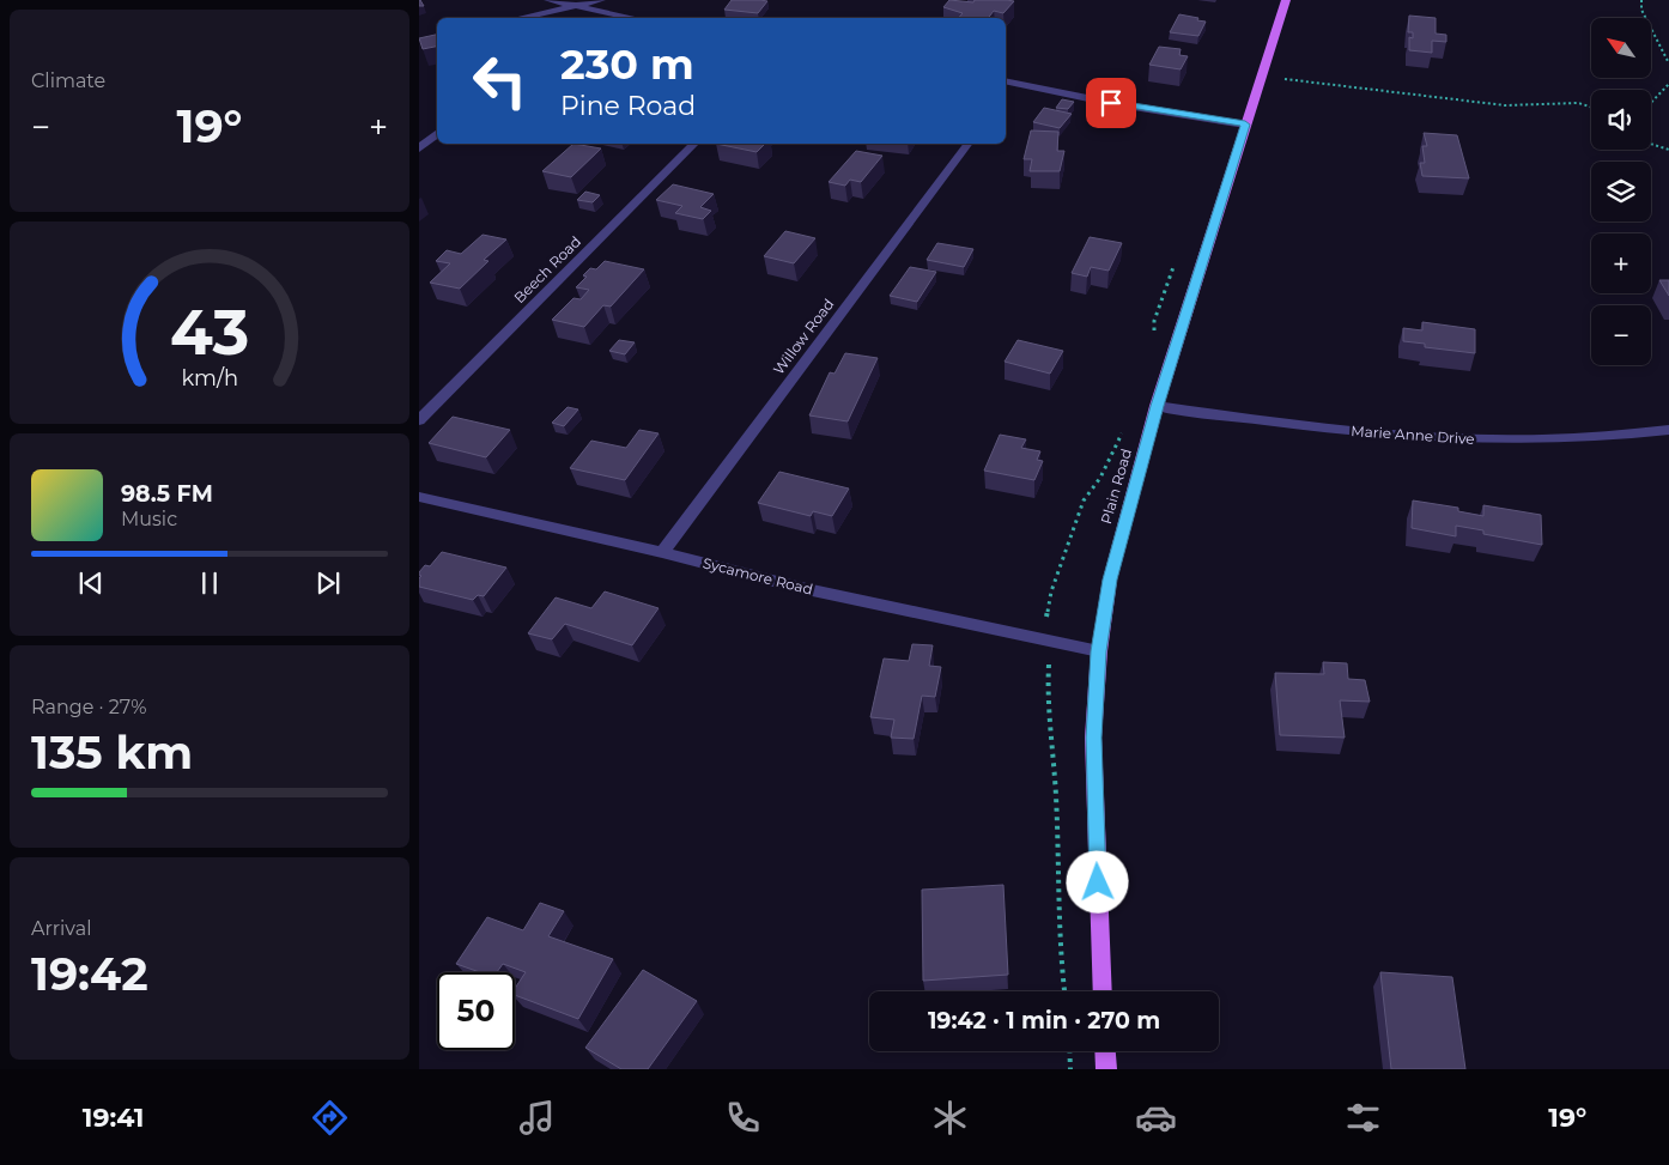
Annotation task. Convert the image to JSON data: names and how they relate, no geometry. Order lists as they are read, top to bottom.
{
  "streets": {
    "main road": ["Plain Road"],
    "street": [
      "Beech Road",
      "Willow Road",
      "Marie Anne Drive",
      "Sycamore Road"
    ]
  },
  "crossings": [
    ["Willow Road", "Sycamore Road"],
    ["Marie Anne Drive", "Plain Road"],
    ["Plain Road", "Sycamore Road"]
  ],
  "north": "top left",
  "page": {
    "tile": [
      "Climate",
      ["Range · 27%", "135 km"],
      ["Arrival", "19:42"]
    ],
    "map_buttons": ["+", "−"],
    "turn": ["230 m", "Pine Road"],
    "heat": ["−", "19°", "+"],
    "song": ["98.5 FM", "Music"],
    "limit": "50",
    "trip": "19:42 · 1 min · 270 m",
    "tabs": ["19:41", "19°"],
    "gauge": ["43", "km/h"]
  }
}
